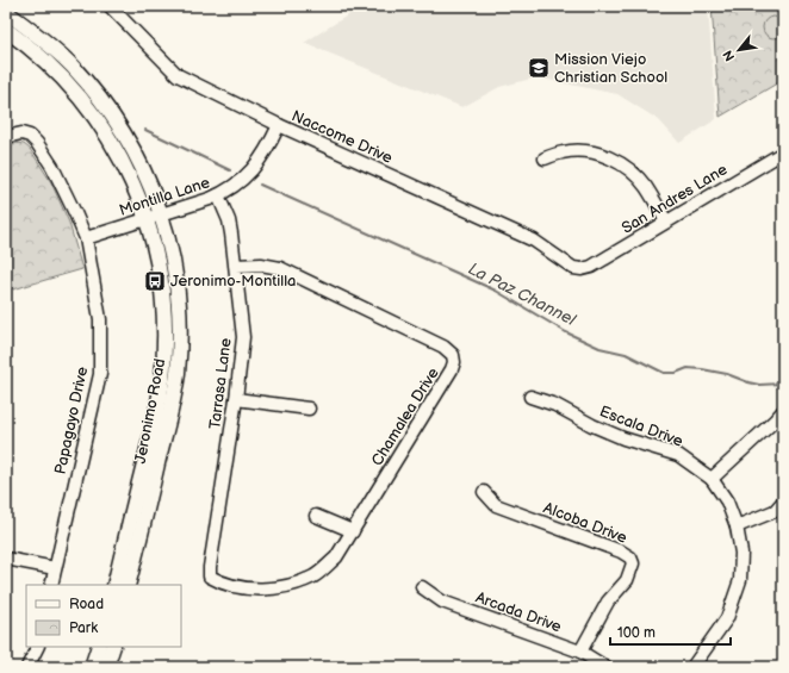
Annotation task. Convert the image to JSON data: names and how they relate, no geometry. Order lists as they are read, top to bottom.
{
  "streets": {
    "main road": ["Jeronimo Road"],
    "street": [
      "Naccome Drive",
      "Montilla Lane",
      "San Andres Lane",
      "Tarrasa Lane",
      "Chamalea Drive",
      "Papagayo Drive",
      "Escala Drive",
      "Alcoba Drive",
      "Arcada Drive"
    ]
  },
  "crossings": [
    ["Naccome Drive", "Montilla Lane"],
    ["Naccome Drive", "San Andres Lane"],
    ["Montilla Lane", "Tarrasa Lane"],
    ["Montilla Lane", "Jeronimo Road"],
    ["Montilla Lane", "Papagayo Drive"],
    ["Tarrasa Lane", "Chamalea Drive"],
    ["Alcoba Drive", "Arcada Drive"]
  ],
  "water": ["La Paz Channel"],
  "places": {
    "school or university": ["Mission Viejo Christian School"],
    "bus stop": ["Jeronimo-Montilla"]
  },
  "legend": ["Road", "Park"],
  "scale_bar": "100 m",
  "north": "bottom left"
}
